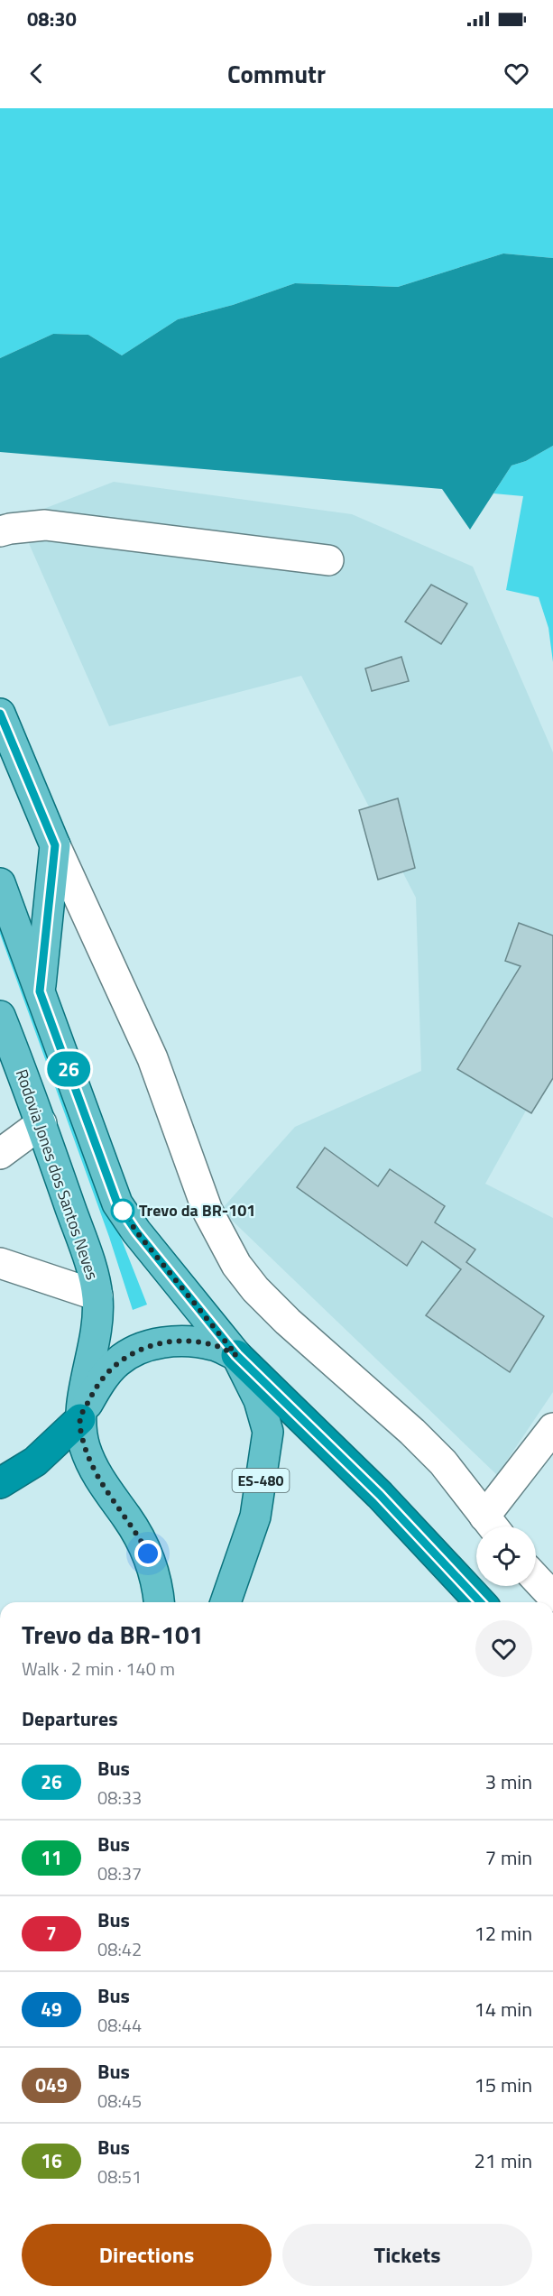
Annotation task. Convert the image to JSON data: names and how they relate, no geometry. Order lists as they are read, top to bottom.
{
  "streets": {
    "main road": ["Rodovia Jones dos Santos Neves", "ES-480"]
  },
  "places": ["Trevo da BR-101"],
  "lines": ["bus line 26"],
  "page": {
    "status": "08:30",
    "header": "Commutr",
    "on_map": "26",
    "heading": [
      ["Trevo da BR-101", "Walk · 2 min · 140 m"],
      "Departures"
    ],
    "list": [
      {
        "mark": "26",
        "name": "Bus",
        "note": "08:33",
        "value": "3 min"
      },
      {
        "mark": "11",
        "name": "Bus",
        "note": "08:37",
        "value": "7 min"
      },
      {
        "mark": "7",
        "name": "Bus",
        "note": "08:42",
        "value": "12 min"
      },
      {
        "mark": "49",
        "name": "Bus",
        "note": "08:44",
        "value": "14 min"
      },
      {
        "mark": "049",
        "name": "Bus",
        "note": "08:45",
        "value": "15 min"
      },
      {
        "mark": "16",
        "name": "Bus",
        "note": "08:51",
        "value": "21 min"
      }
    ],
    "buttons": ["Directions", "Tickets"]
  }
}
